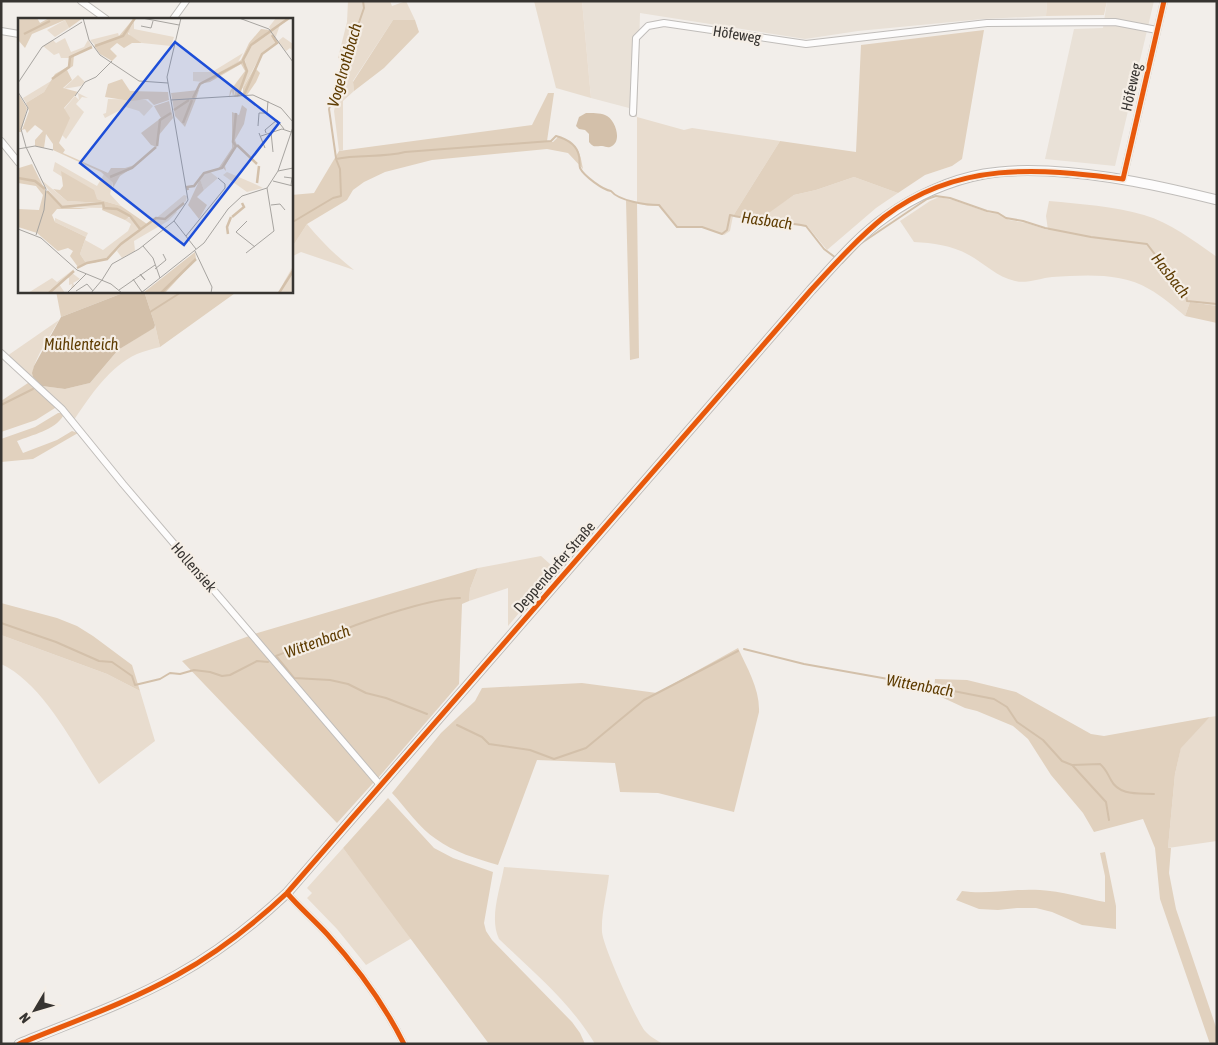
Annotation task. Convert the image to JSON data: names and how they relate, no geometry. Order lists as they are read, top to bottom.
{
  "streets": {
    "street": ["Höfeweg", "Hollensiek", "Deppendorfer Straße"]
  },
  "crossings": [
    ["Höfeweg", "Deppendorfer Straße"],
    ["Hollensiek", "Deppendorfer Straße"]
  ],
  "water": [
    "Vogelrothbach",
    "Hasbach",
    "Mühlenteich",
    "Wittenbach"
  ],
  "north": "bottom left"
}
